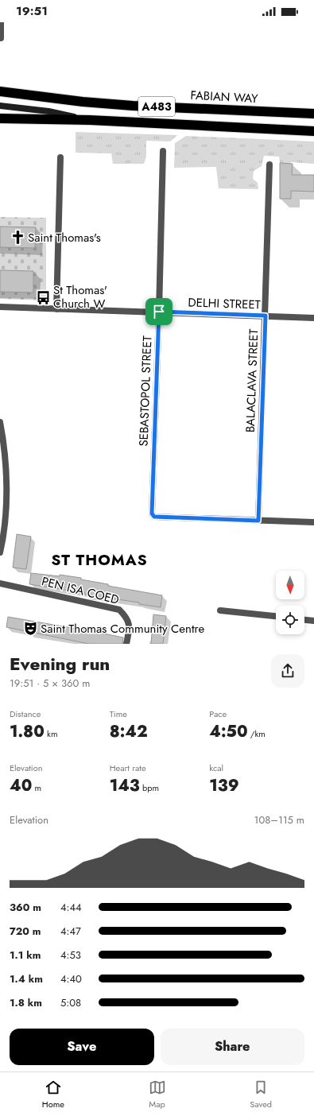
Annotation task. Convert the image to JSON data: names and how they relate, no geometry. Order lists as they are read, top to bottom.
{
  "streets": {
    "highway": ["FABIAN WAY", "A483"],
    "street": [
      "DELHI STREET",
      "BALACLAVA STREET",
      "SEBASTOPOL STREET",
      "PEN ISA COED"
    ]
  },
  "crossings": [
    ["DELHI STREET", "BALACLAVA STREET"],
    ["DELHI STREET", "SEBASTOPOL STREET"],
    ["BALACLAVA STREET", "SEBASTOPOL STREET"]
  ],
  "districts": ["ST THOMAS"],
  "places": {
    "church": ["Saint Thomas's"],
    "bus stop": ["St Thomas' Church W"],
    "theatre": ["Saint Thomas Community Centre"]
  },
  "north": "bottom",
  "page": {
    "status": "19:51",
    "heading": ["Evening run", "19:51 · 5 × 360 m"],
    "stats": [
      ["Distance", "1.80 km"],
      ["Time", "8:42"],
      ["Pace", "4:50 /km"],
      ["Elevation", "40 m"],
      ["Heart rate", "143 bpm"],
      ["kcal", "139"]
    ],
    "chart": ["Elevation", "108–115 m"],
    "list": [
      {
        "name": "360 m",
        "note": "4:44"
      },
      {
        "name": "720 m",
        "note": "4:47"
      },
      {
        "name": "1.1 km",
        "note": "4:53"
      },
      {
        "name": "1.4 km",
        "note": "4:40"
      },
      {
        "name": "1.8 km",
        "note": "5:08"
      }
    ],
    "buttons": ["Save", "Share"],
    "tabs": ["Home", "Map", "Saved"]
  }
}
